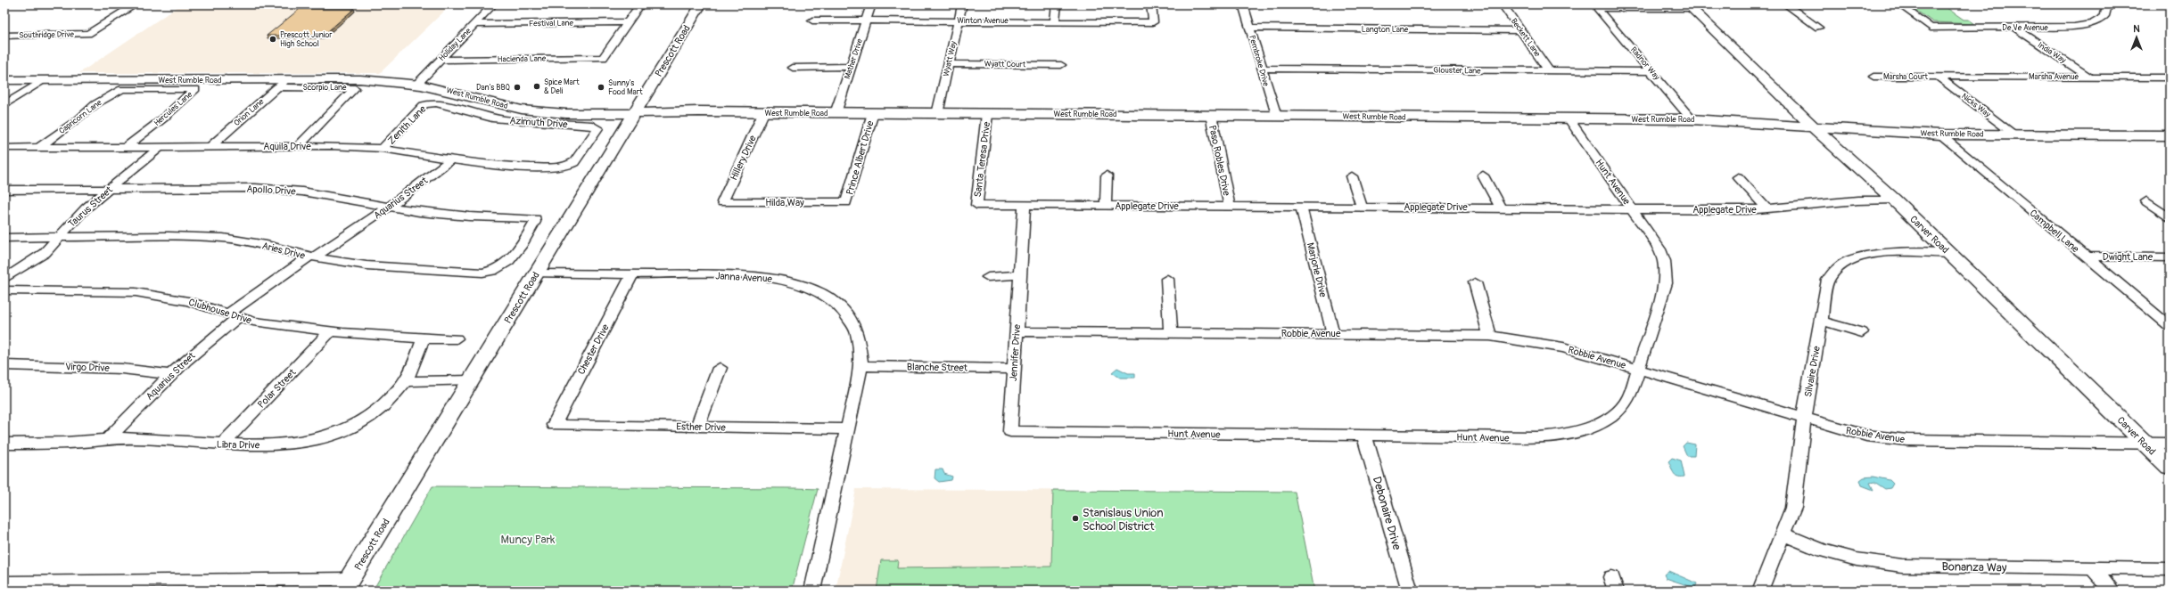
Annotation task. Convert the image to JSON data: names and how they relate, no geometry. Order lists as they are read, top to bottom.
{
  "streets": {
    "street": [
      "Winton Avenue",
      "Festival Lane",
      "De Ve Avenue",
      "Langton Lane",
      "Southridge Drive",
      "Beckett Lane",
      "Holiday Lane",
      "Prescott Road",
      "India Way",
      "Hacienda Lane",
      "Mather Drive",
      "Wyatt Way",
      "Pembroke Drive",
      "Radnor Way",
      "Wyatt Court",
      "Glouster Lane",
      "Marsha Court",
      "Marsha Avenue",
      "West Rumble Road",
      "Scorpio Lane",
      "Nicks Way",
      "Hercules Lane",
      "Orion Lane",
      "Capricorn Lane",
      "Azimuth Drive",
      "Zenith Lane",
      "Aquila Drive",
      "Hillery Drive",
      "Prince Albert Drive",
      "Santa Teresa Drive",
      "Paso Robles Drive",
      "Hunt Avenue",
      "Apollo Drive",
      "Aquarius Street",
      "Hilda Way",
      "Applegate Drive",
      "Taurus Street",
      "Campbell Lane",
      "Carver Road",
      "Aries Drive",
      "Dwight Lane",
      "Marjorie Drive",
      "Janna Avenue",
      "Clubhouse Drive",
      "Robbie Avenue",
      "Chester Drive",
      "Jennifer Drive",
      "Virgo Drive",
      "Blanche Street",
      "Silvaire Drive",
      "Polar Street",
      "Esther Drive",
      "Libra Drive",
      "Debonaire Drive",
      "Bonanza Way"
    ]
  },
  "crossings": [
    ["Winton Avenue", "Mather Drive"],
    ["Winton Avenue", "Wyatt Way"],
    ["Festival Lane", "Holiday Lane"],
    ["Festival Lane", "Hacienda Lane"],
    ["De Ve Avenue", "India Way"],
    ["Langton Lane", "Beckett Lane"],
    ["Langton Lane", "Pembroke Drive"],
    ["Beckett Lane", "Glouster Lane"],
    ["Holiday Lane", "Hacienda Lane"],
    ["Holiday Lane", "West Rumble Road"],
    ["Prescott Road", "West Rumble Road"],
    ["Prescott Road", "Janna Avenue"],
    ["India Way", "Marsha Avenue"],
    ["Mather Drive", "West Rumble Road"],
    ["Wyatt Way", "Wyatt Court"],
    ["Wyatt Way", "West Rumble Road"],
    ["Pembroke Drive", "Glouster Lane"],
    ["Pembroke Drive", "West Rumble Road"],
    ["Radnor Way", "Glouster Lane"],
    ["Radnor Way", "West Rumble Road"],
    ["Radnor Way", "Carver Road"],
    ["Marsha Court", "Marsha Avenue"],
    ["Marsha Court", "Nicks Way"],
    ["Marsha Avenue", "Nicks Way"],
    ["West Rumble Road", "Scorpio Lane"],
    ["West Rumble Road", "Nicks Way"],
    ["West Rumble Road", "Orion Lane"],
    ["West Rumble Road", "Hillery Drive"],
    ["West Rumble Road", "Prince Albert Drive"],
    ["West Rumble Road", "Santa Teresa Drive"],
    ["West Rumble Road", "Paso Robles Drive"],
    ["West Rumble Road", "Hunt Avenue"],
    ["West Rumble Road", "Campbell Lane"],
    ["West Rumble Road", "Carver Road"],
    ["Scorpio Lane", "Orion Lane"],
    ["Scorpio Lane", "Aquila Drive"],
    ["Hercules Lane", "Capricorn Lane"],
    ["Hercules Lane", "Aquila Drive"],
    ["Orion Lane", "Aquila Drive"],
    ["Capricorn Lane", "Aquila Drive"],
    ["Azimuth Drive", "Zenith Lane"],
    ["Azimuth Drive", "Aquila Drive"],
    ["Zenith Lane", "Aquila Drive"],
    ["Aquila Drive", "Aquarius Street"],
    ["Aquila Drive", "Taurus Street"],
    ["Hillery Drive", "Hilda Way"],
    ["Prince Albert Drive", "Hilda Way"],
    ["Santa Teresa Drive", "Applegate Drive"],
    ["Paso Robles Drive", "Applegate Drive"],
    ["Hunt Avenue", "Applegate Drive"],
    ["Hunt Avenue", "Robbie Avenue"],
    ["Hunt Avenue", "Jennifer Drive"],
    ["Hunt Avenue", "Debonaire Drive"],
    ["Apollo Drive", "Aquarius Street"],
    ["Apollo Drive", "Taurus Street"],
    ["Apollo Drive", "Aries Drive"],
    ["Aquarius Street", "Aries Drive"],
    ["Aquarius Street", "Clubhouse Drive"],
    ["Aquarius Street", "Virgo Drive"],
    ["Aquarius Street", "Libra Drive"],
    ["Applegate Drive", "Carver Road"],
    ["Applegate Drive", "Marjorie Drive"],
    ["Applegate Drive", "Jennifer Drive"],
    ["Taurus Street", "Aries Drive"],
    ["Campbell Lane", "Dwight Lane"],
    ["Carver Road", "Robbie Avenue"],
    ["Carver Road", "Silvaire Drive"],
    ["Marjorie Drive", "Robbie Avenue"],
    ["Janna Avenue", "Chester Drive"],
    ["Janna Avenue", "Blanche Street"],
    ["Janna Avenue", "Esther Drive"],
    ["Clubhouse Drive", "Polar Street"],
    ["Clubhouse Drive", "Libra Drive"],
    ["Robbie Avenue", "Jennifer Drive"],
    ["Robbie Avenue", "Silvaire Drive"],
    ["Chester Drive", "Esther Drive"],
    ["Jennifer Drive", "Blanche Street"],
    ["Silvaire Drive", "Bonanza Way"],
    ["Polar Street", "Libra Drive"]
  ],
  "parks": ["Muncy Park"],
  "places": [
    "Prescott Junior High School",
    "Spice Mart & Deli",
    "Dan's BBQ",
    "Sunny's Food Mart",
    "Stanislaus Union School District"
  ],
  "north": "top"
}
